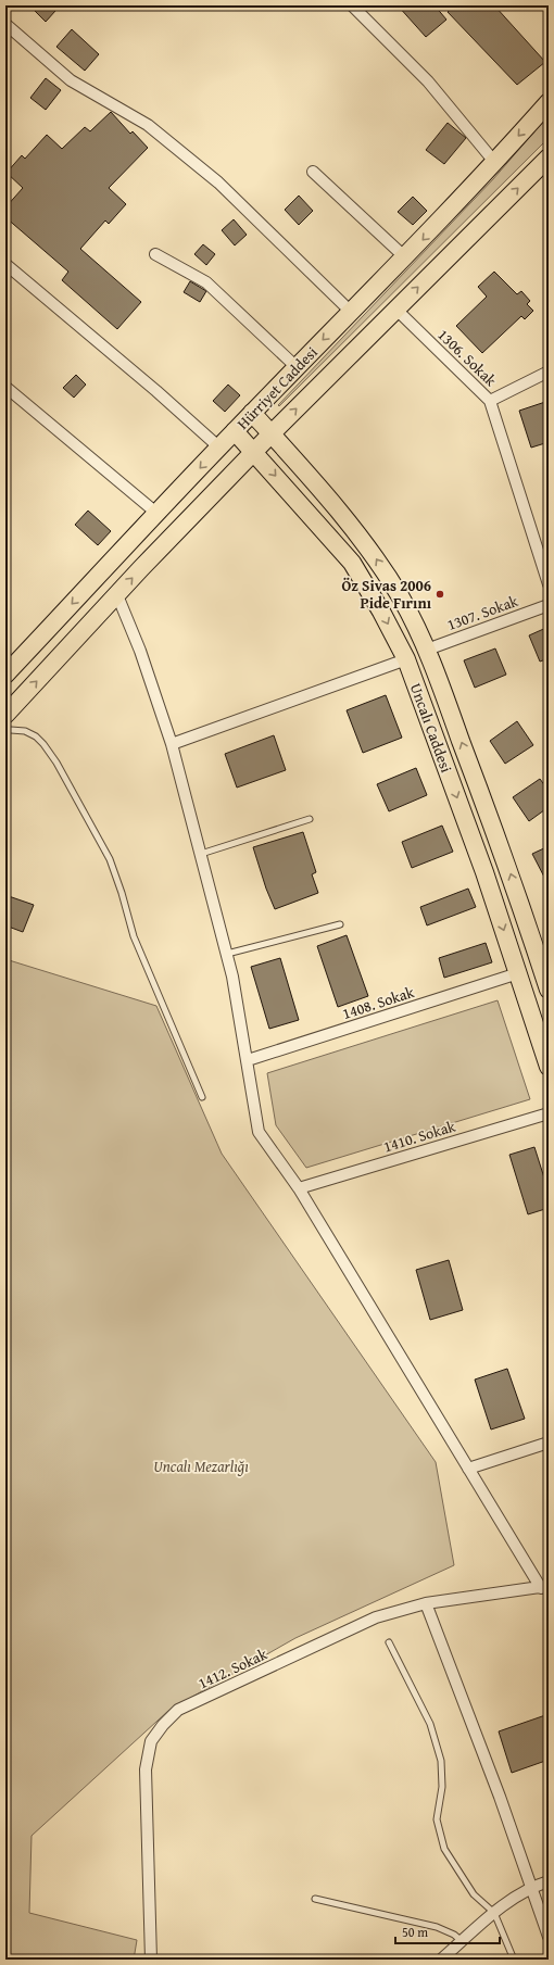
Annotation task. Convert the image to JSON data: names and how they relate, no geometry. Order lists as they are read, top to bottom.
{
  "streets": {
    "main road": ["Hürriyet Caddesi", "Uncalı Caddesi"],
    "street": [
      "1306. Sokak",
      "1307. Sokak",
      "1408. Sokak",
      "1410. Sokak",
      "1412. Sokak"
    ]
  },
  "crossings": [
    ["1306. Sokak", "Hürriyet Caddesi"],
    ["Hürriyet Caddesi", "Uncalı Caddesi"],
    ["1307. Sokak", "Uncalı Caddesi"],
    ["Uncalı Caddesi", "1408. Sokak"]
  ],
  "parks": ["Uncalı Mezarlığı"],
  "places": ["Öz Sivas 2006 Pide Fırını"],
  "scale_bar": "50 m"
}
